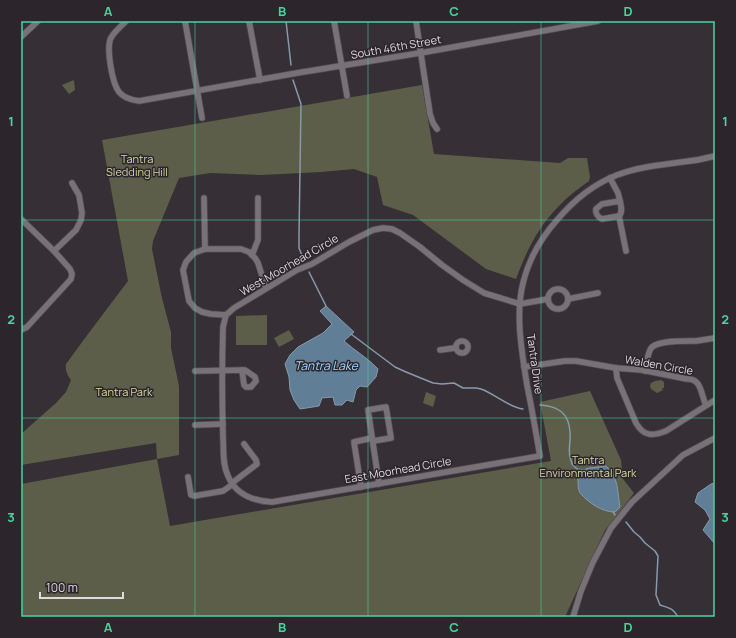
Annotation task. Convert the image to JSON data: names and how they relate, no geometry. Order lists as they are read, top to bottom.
{
  "streets": {
    "street": [
      "South 46th Street",
      "West Moorhead Circle",
      "Tantra Drive",
      "Walden Circle",
      "East Moorhead Circle"
    ]
  },
  "crossings": [
    ["West Moorhead Circle", "Tantra Drive"],
    ["Tantra Drive", "Walden Circle"],
    ["Tantra Drive", "East Moorhead Circle"]
  ],
  "water": ["Tantra Lake"],
  "parks": ["Tantra Sledding Hill", "Tantra Park", "Tantra Environmental Park"],
  "scale_bar": "100 m",
  "grid": {
    "columns": [
      "A",
      "B",
      "C",
      "D"
    ],
    "rows": ["1", "2", "3"]
  }
}
